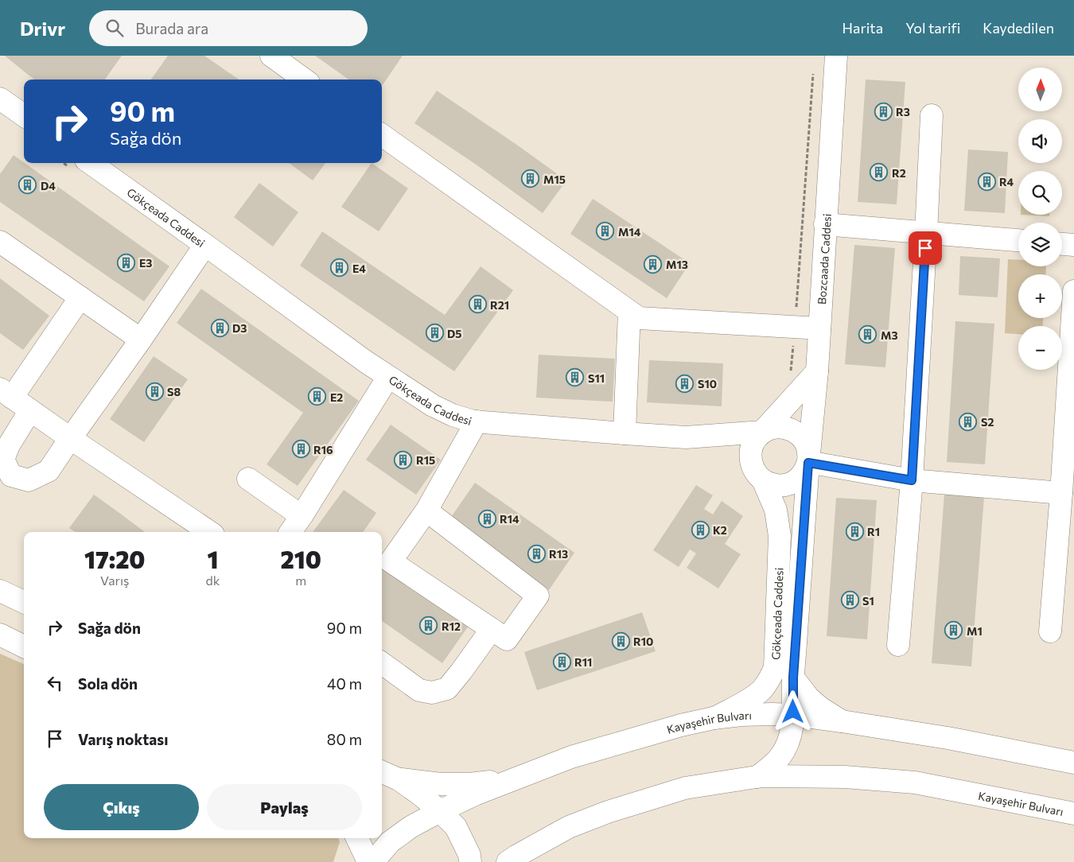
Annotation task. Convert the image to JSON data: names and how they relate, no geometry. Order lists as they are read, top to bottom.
{
  "streets": {
    "street": ["Gökçeada Caddesi", "Bozcaada Caddesi", "Kayaşehir Bulvarı"]
  },
  "crossings": [
    ["Gökçeada Caddesi", "Bozcaada Caddesi"],
    ["Gökçeada Caddesi", "Kayaşehir Bulvarı"]
  ],
  "places": {
    "building": [
      "R3",
      "R2",
      "M15",
      "R4",
      "D4",
      "M14",
      "E3",
      "M13",
      "E4",
      "R21",
      "D3",
      "D5",
      "M3",
      "S11",
      "S10",
      "S8",
      "E2",
      "S2",
      "R16",
      "R15",
      "R14",
      "K2",
      "R1",
      "R13",
      "S1",
      "R12",
      "M1",
      "R10",
      "R11"
    ]
  },
  "north": "top",
  "page": {
    "header": "Drivr",
    "search": "Burada ara",
    "nav": ["Harita", "Yol tarifi", "Kaydedilen"],
    "map_buttons": ["+", "−"],
    "turn": ["90 m", "Sağa dön"],
    "eta": [
      "17:20",
      "Varış",
      "1",
      "dk",
      "210",
      "m"
    ],
    "list": [
      {
        "name": "Sağa dön",
        "value": "90 m"
      },
      {
        "name": "Sola dön",
        "value": "40 m"
      },
      {
        "name": "Varış noktası",
        "value": "80 m"
      }
    ],
    "buttons": ["Çıkış", "Paylaş"]
  }
}
